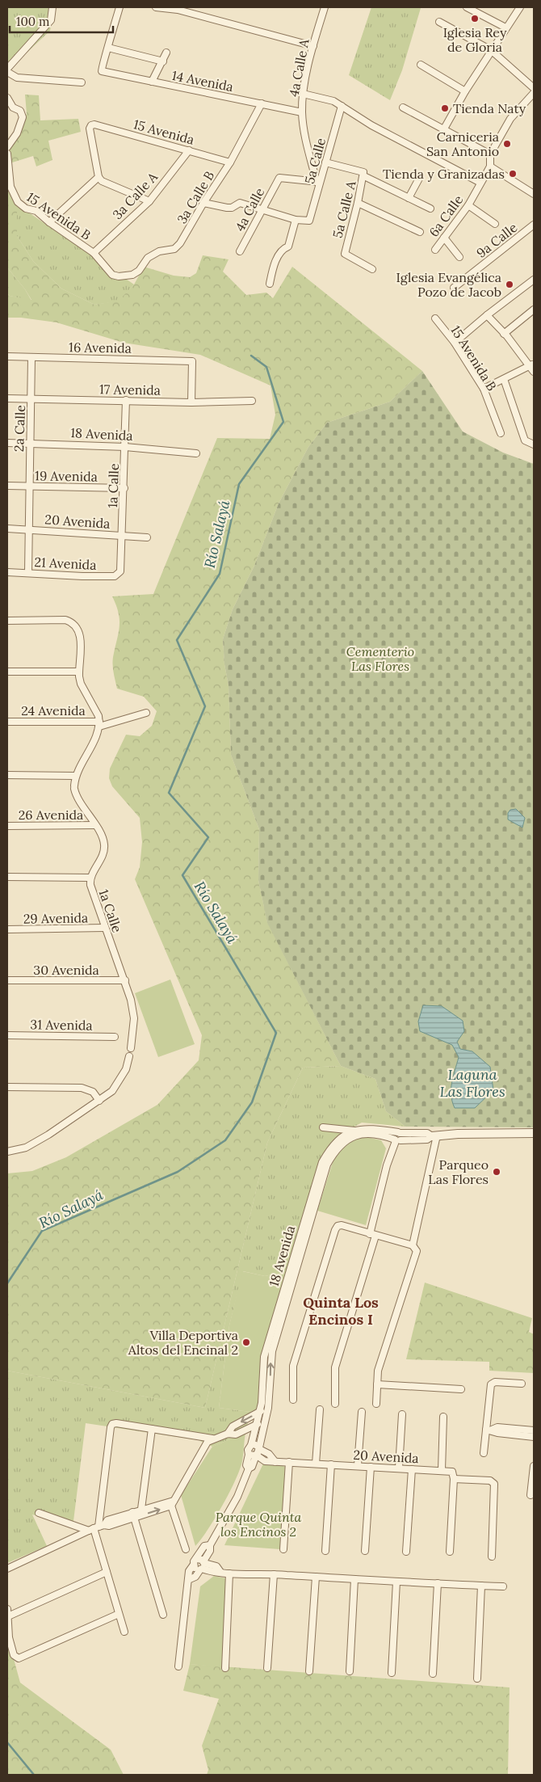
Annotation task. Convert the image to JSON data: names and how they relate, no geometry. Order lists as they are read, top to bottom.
{
  "streets": {
    "street": [
      "4a Calle A",
      "14 Avenida",
      "15 Avenida",
      "5a Calle",
      "3a Calle A",
      "3a Calle B",
      "4a Calle",
      "5a Calle A",
      "15 Avenida B",
      "6a Calle",
      "9a Calle",
      "16 Avenida",
      "17 Avenida",
      "2a Calle",
      "18 Avenida",
      "19 Avenida",
      "1a Calle",
      "20 Avenida",
      "21 Avenida",
      "24 Avenida",
      "26 Avenida",
      "29 Avenida",
      "30 Avenida",
      "31 Avenida"
    ]
  },
  "crossings": [
    ["4a Calle A", "14 Avenida"],
    ["4a Calle A", "5a Calle"],
    ["4a Calle A", "4a Calle"],
    ["14 Avenida", "3a Calle B"],
    ["15 Avenida", "3a Calle A"],
    ["15 Avenida", "3a Calle B"],
    ["5a Calle", "4a Calle"],
    ["3a Calle A", "15 Avenida B"],
    ["3a Calle B", "15 Avenida B"],
    ["16 Avenida", "17 Avenida"],
    ["16 Avenida", "2a Calle"],
    ["17 Avenida", "2a Calle"],
    ["17 Avenida", "1a Calle"],
    ["2a Calle", "18 Avenida"],
    ["2a Calle", "19 Avenida"],
    ["2a Calle", "20 Avenida"],
    ["2a Calle", "21 Avenida"],
    ["18 Avenida", "1a Calle"],
    ["18 Avenida", "20 Avenida"],
    ["19 Avenida", "1a Calle"],
    ["1a Calle", "20 Avenida"],
    ["1a Calle", "21 Avenida"],
    ["1a Calle", "24 Avenida"],
    ["1a Calle", "26 Avenida"],
    ["1a Calle", "29 Avenida"],
    ["1a Calle", "30 Avenida"]
  ],
  "districts": ["Quinta Los Encinos I"],
  "water": ["Río Salayá", "Laguna Las Flores"],
  "parks": ["Cementerio Las Flores", "Parque Quinta los Encinos 2"],
  "places": [
    "Iglesia Rey de Gloria",
    "Tienda Naty",
    "Carniceria San Antonio",
    "Tienda y Granizadas",
    "Iglesia Evangélica Pozo de Jacob",
    "Parqueo Las Flores",
    "Villa Deportiva Altos del Encinal 2"
  ],
  "scale_bar": "100 m"
}
